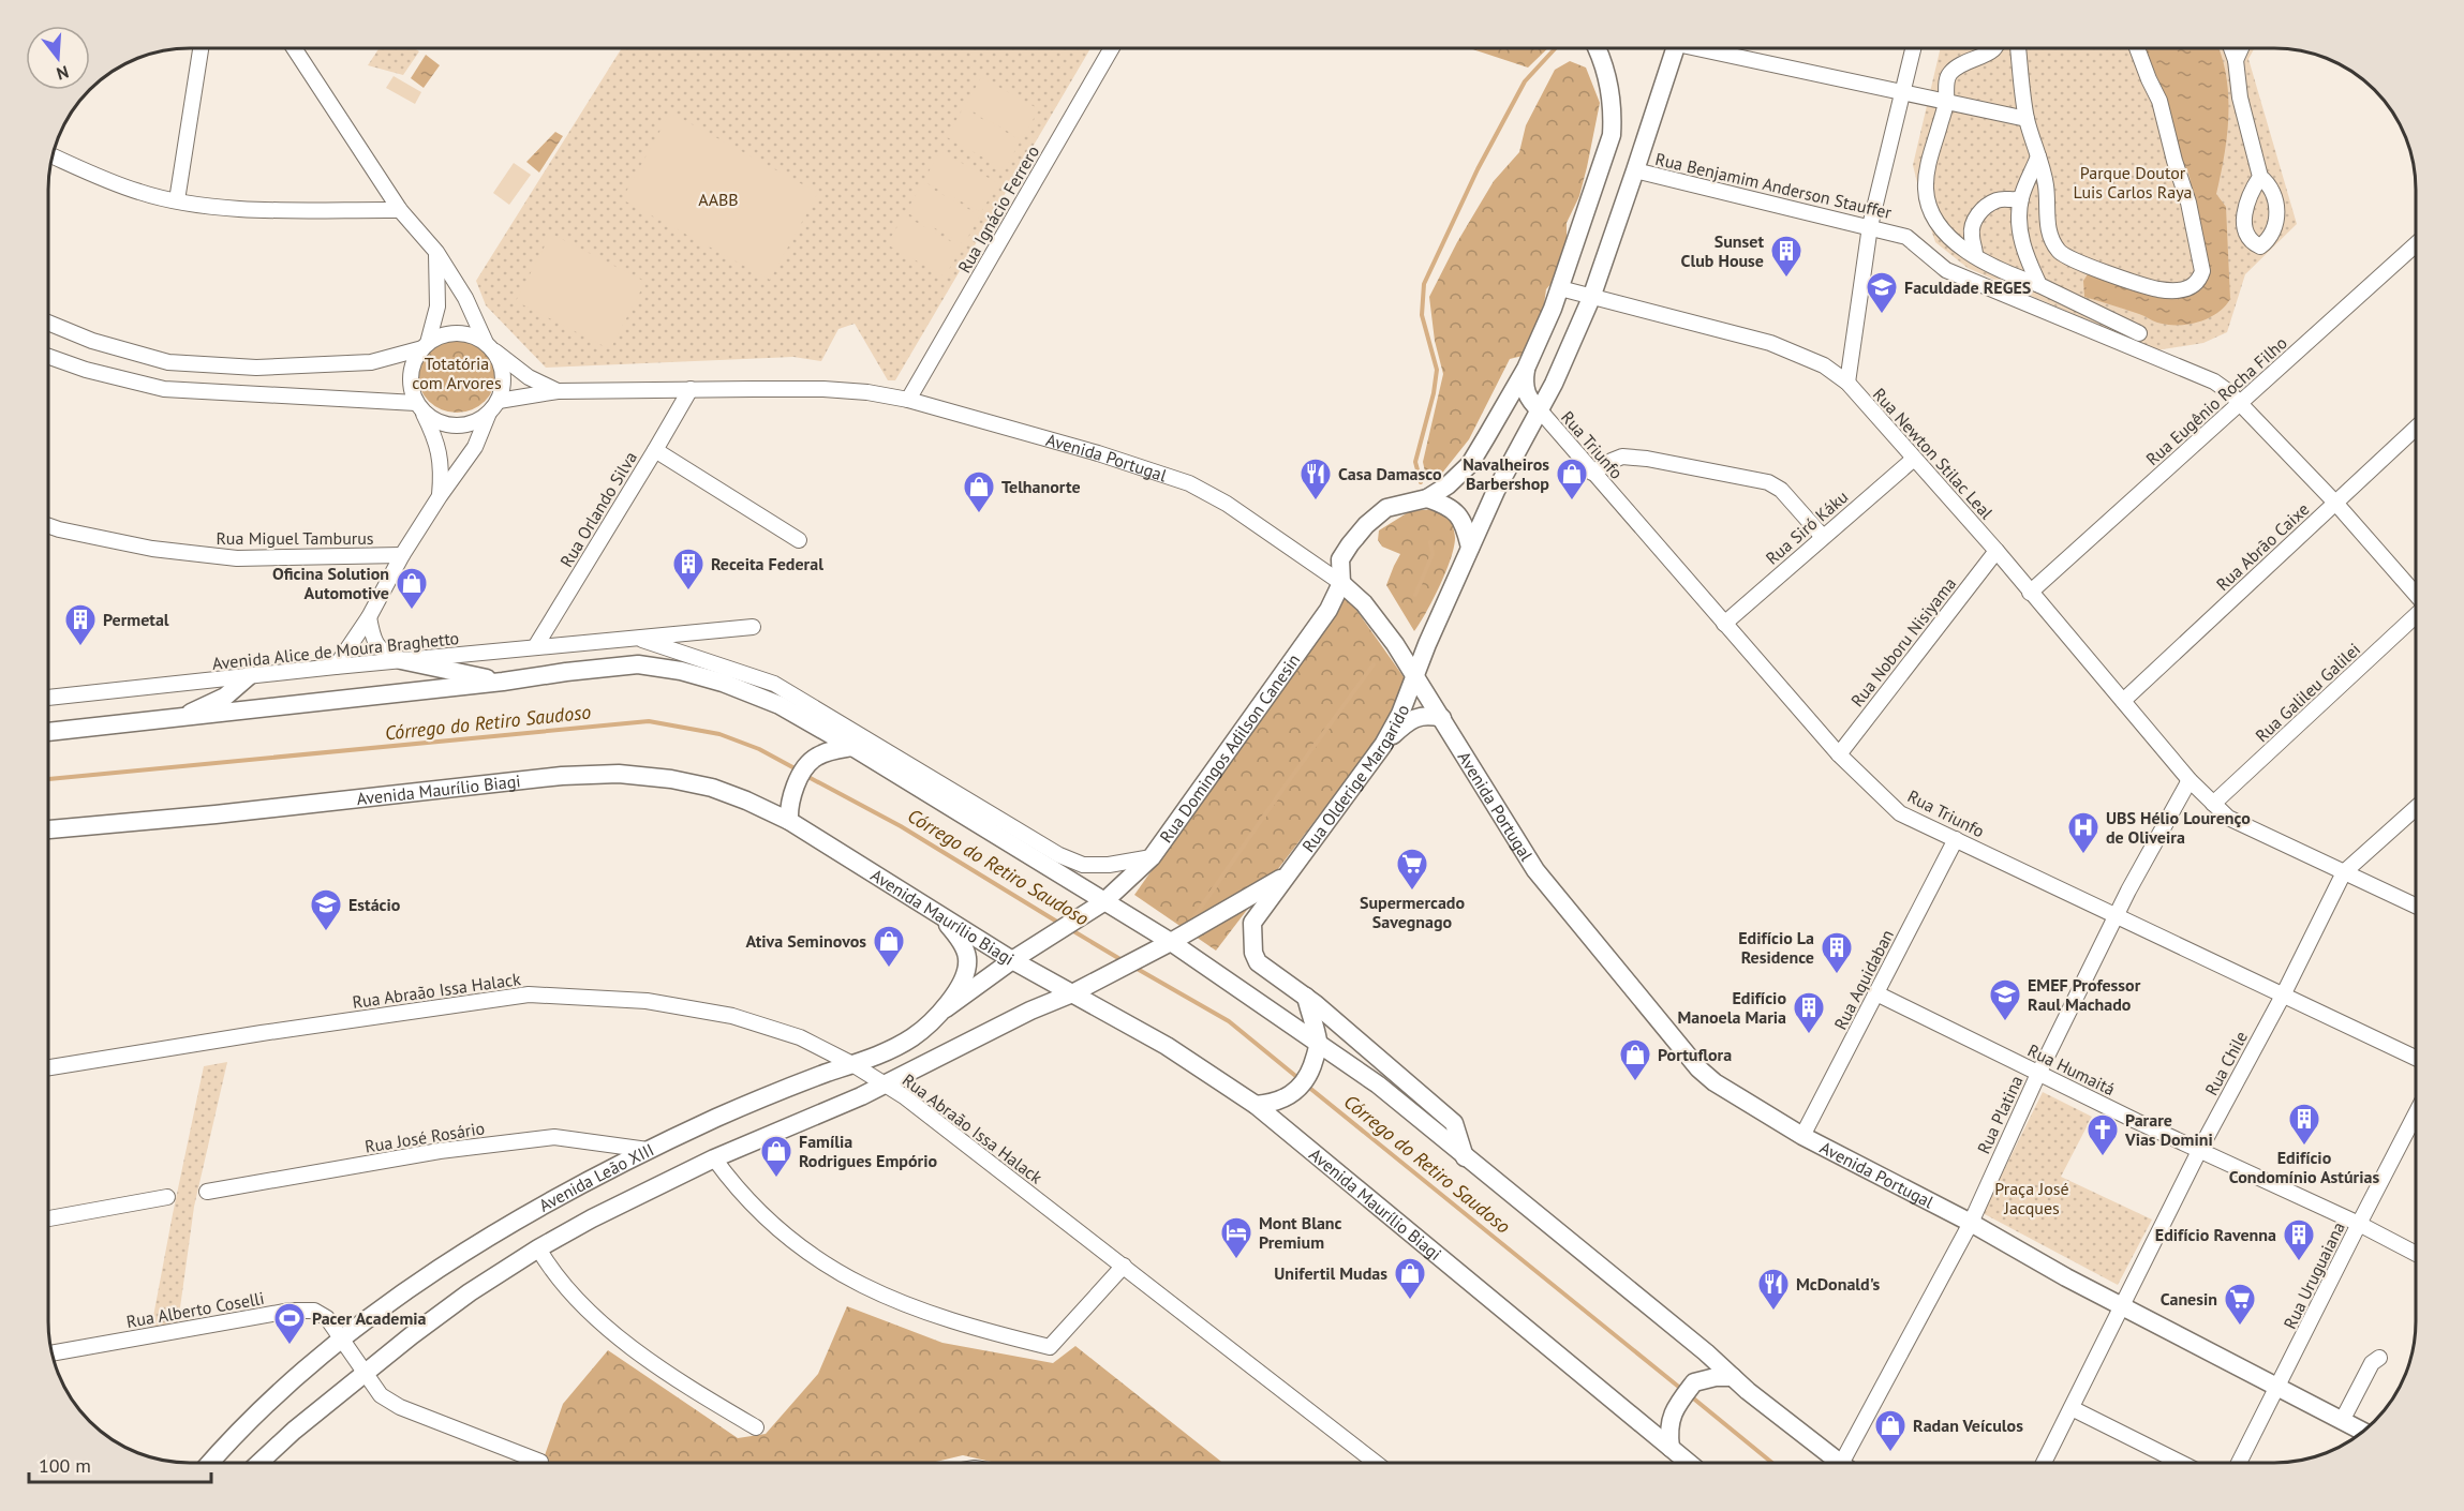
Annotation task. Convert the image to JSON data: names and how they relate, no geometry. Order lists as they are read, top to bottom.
{
  "streets": {
    "main road": [
      "Avenida Portugal",
      "Rua Domingos Adilson Canesin",
      "Rua Olderige Margarido",
      "Avenida Maurílio Biagi",
      "Avenida Leão XIII"
    ],
    "street": [
      "Rua Benjamim Anderson Stauffer",
      "Rua Ignácio Ferrero",
      "Rua Eugênio Rocha Filho",
      "Rua Triunfo",
      "Rua Newton Stilac Leal",
      "Rua Orlando Silva",
      "Rua Siró Káku",
      "Rua Miguel Tamburus",
      "Rua Abrão Caixe",
      "Rua Noboru Nisiyama",
      "Avenida Alice de Moura Braghetto",
      "Rua Galileu Galilei",
      "Rua Aquidaban",
      "Rua Abraão Issa Halack",
      "Rua Chile",
      "Rua Humaitá",
      "Rua Platina",
      "Rua José Rosário",
      "Rua Uruguaiana",
      "Rua Alberto Coselli"
    ]
  },
  "crossings": [
    ["Rua Benjamim Anderson Stauffer", "Rua Eugênio Rocha Filho"],
    ["Rua Benjamim Anderson Stauffer", "Rua Abrão Caixe"],
    ["Rua Benjamim Anderson Stauffer", "Rua Olderige Margarido"],
    ["Rua Ignácio Ferrero", "Avenida Portugal"],
    ["Rua Eugênio Rocha Filho", "Rua Newton Stilac Leal"],
    ["Rua Triunfo", "Rua Siró Káku"],
    ["Rua Triunfo", "Rua Noboru Nisiyama"],
    ["Rua Triunfo", "Rua Olderige Margarido"],
    ["Rua Triunfo", "Rua Aquidaban"],
    ["Rua Triunfo", "Rua Chile"],
    ["Rua Triunfo", "Rua Platina"],
    ["Rua Newton Stilac Leal", "Rua Siró Káku"],
    ["Rua Newton Stilac Leal", "Rua Abrão Caixe"],
    ["Rua Newton Stilac Leal", "Rua Noboru Nisiyama"],
    ["Rua Newton Stilac Leal", "Rua Galileu Galilei"],
    ["Rua Newton Stilac Leal", "Rua Olderige Margarido"],
    ["Rua Newton Stilac Leal", "Rua Chile"],
    ["Rua Newton Stilac Leal", "Rua Platina"],
    ["Avenida Portugal", "Rua Orlando Silva"],
    ["Avenida Portugal", "Rua Domingos Adilson Canesin"],
    ["Avenida Portugal", "Rua Olderige Margarido"],
    ["Avenida Portugal", "Rua Aquidaban"],
    ["Avenida Portugal", "Rua Chile"],
    ["Avenida Portugal", "Rua Platina"],
    ["Avenida Portugal", "Rua Uruguaiana"],
    ["Rua Orlando Silva", "Avenida Alice de Moura Braghetto"],
    ["Rua Domingos Adilson Canesin", "Avenida Maurílio Biagi"],
    ["Rua Domingos Adilson Canesin", "Avenida Leão XIII"],
    ["Rua Olderige Margarido", "Avenida Leão XIII"],
    ["Avenida Maurílio Biagi", "Avenida Leão XIII"],
    ["Rua Aquidaban", "Rua Humaitá"],
    ["Rua Abraão Issa Halack", "Avenida Leão XIII"],
    ["Rua Chile", "Rua Humaitá"],
    ["Rua Humaitá", "Rua Platina"],
    ["Rua Humaitá", "Rua Uruguaiana"],
    ["Rua José Rosário", "Avenida Leão XIII"],
    ["Avenida Leão XIII", "Rua Alberto Coselli"]
  ],
  "water": ["Córrego do Retiro Saudoso"],
  "parks": [
    "Parque Doutor Luis Carlos Raya",
    "AABB",
    "Totatória com Arvores",
    "Praça José Jacques"
  ],
  "places": {
    "building": [
      "Sunset Club House",
      "Receita Federal",
      "Permetal",
      "Edifício La Residence",
      "Edifício Manoela Maria",
      "Edifício Condomínio Astúrias",
      "Edifício Ravenna"
    ],
    "school or university": ["Faculdade REGES", "Estácio", "EMEF Professor Raul Machado"],
    "restaurant": ["Casa Damasco", "McDonald's"],
    "shop": [
      "Navalheiros Barbershop",
      "Telhanorte",
      "Oficina Solution Automotive",
      "Ativa Seminovos",
      "Portuflora",
      "Família Rodrigues Empório",
      "Unifertil Mudas",
      "Radan Veículos"
    ],
    "hospital": ["UBS Hélio Lourenço de Oliveira"],
    "supermarket": ["Supermercado Savegnago", "Canesin"],
    "church": ["Parare Vias Domini"],
    "hotel": ["Mont Blanc Premium"],
    "sports": ["Pacer Academia"]
  },
  "scale_bar": "100 m",
  "north": "bottom"
}
